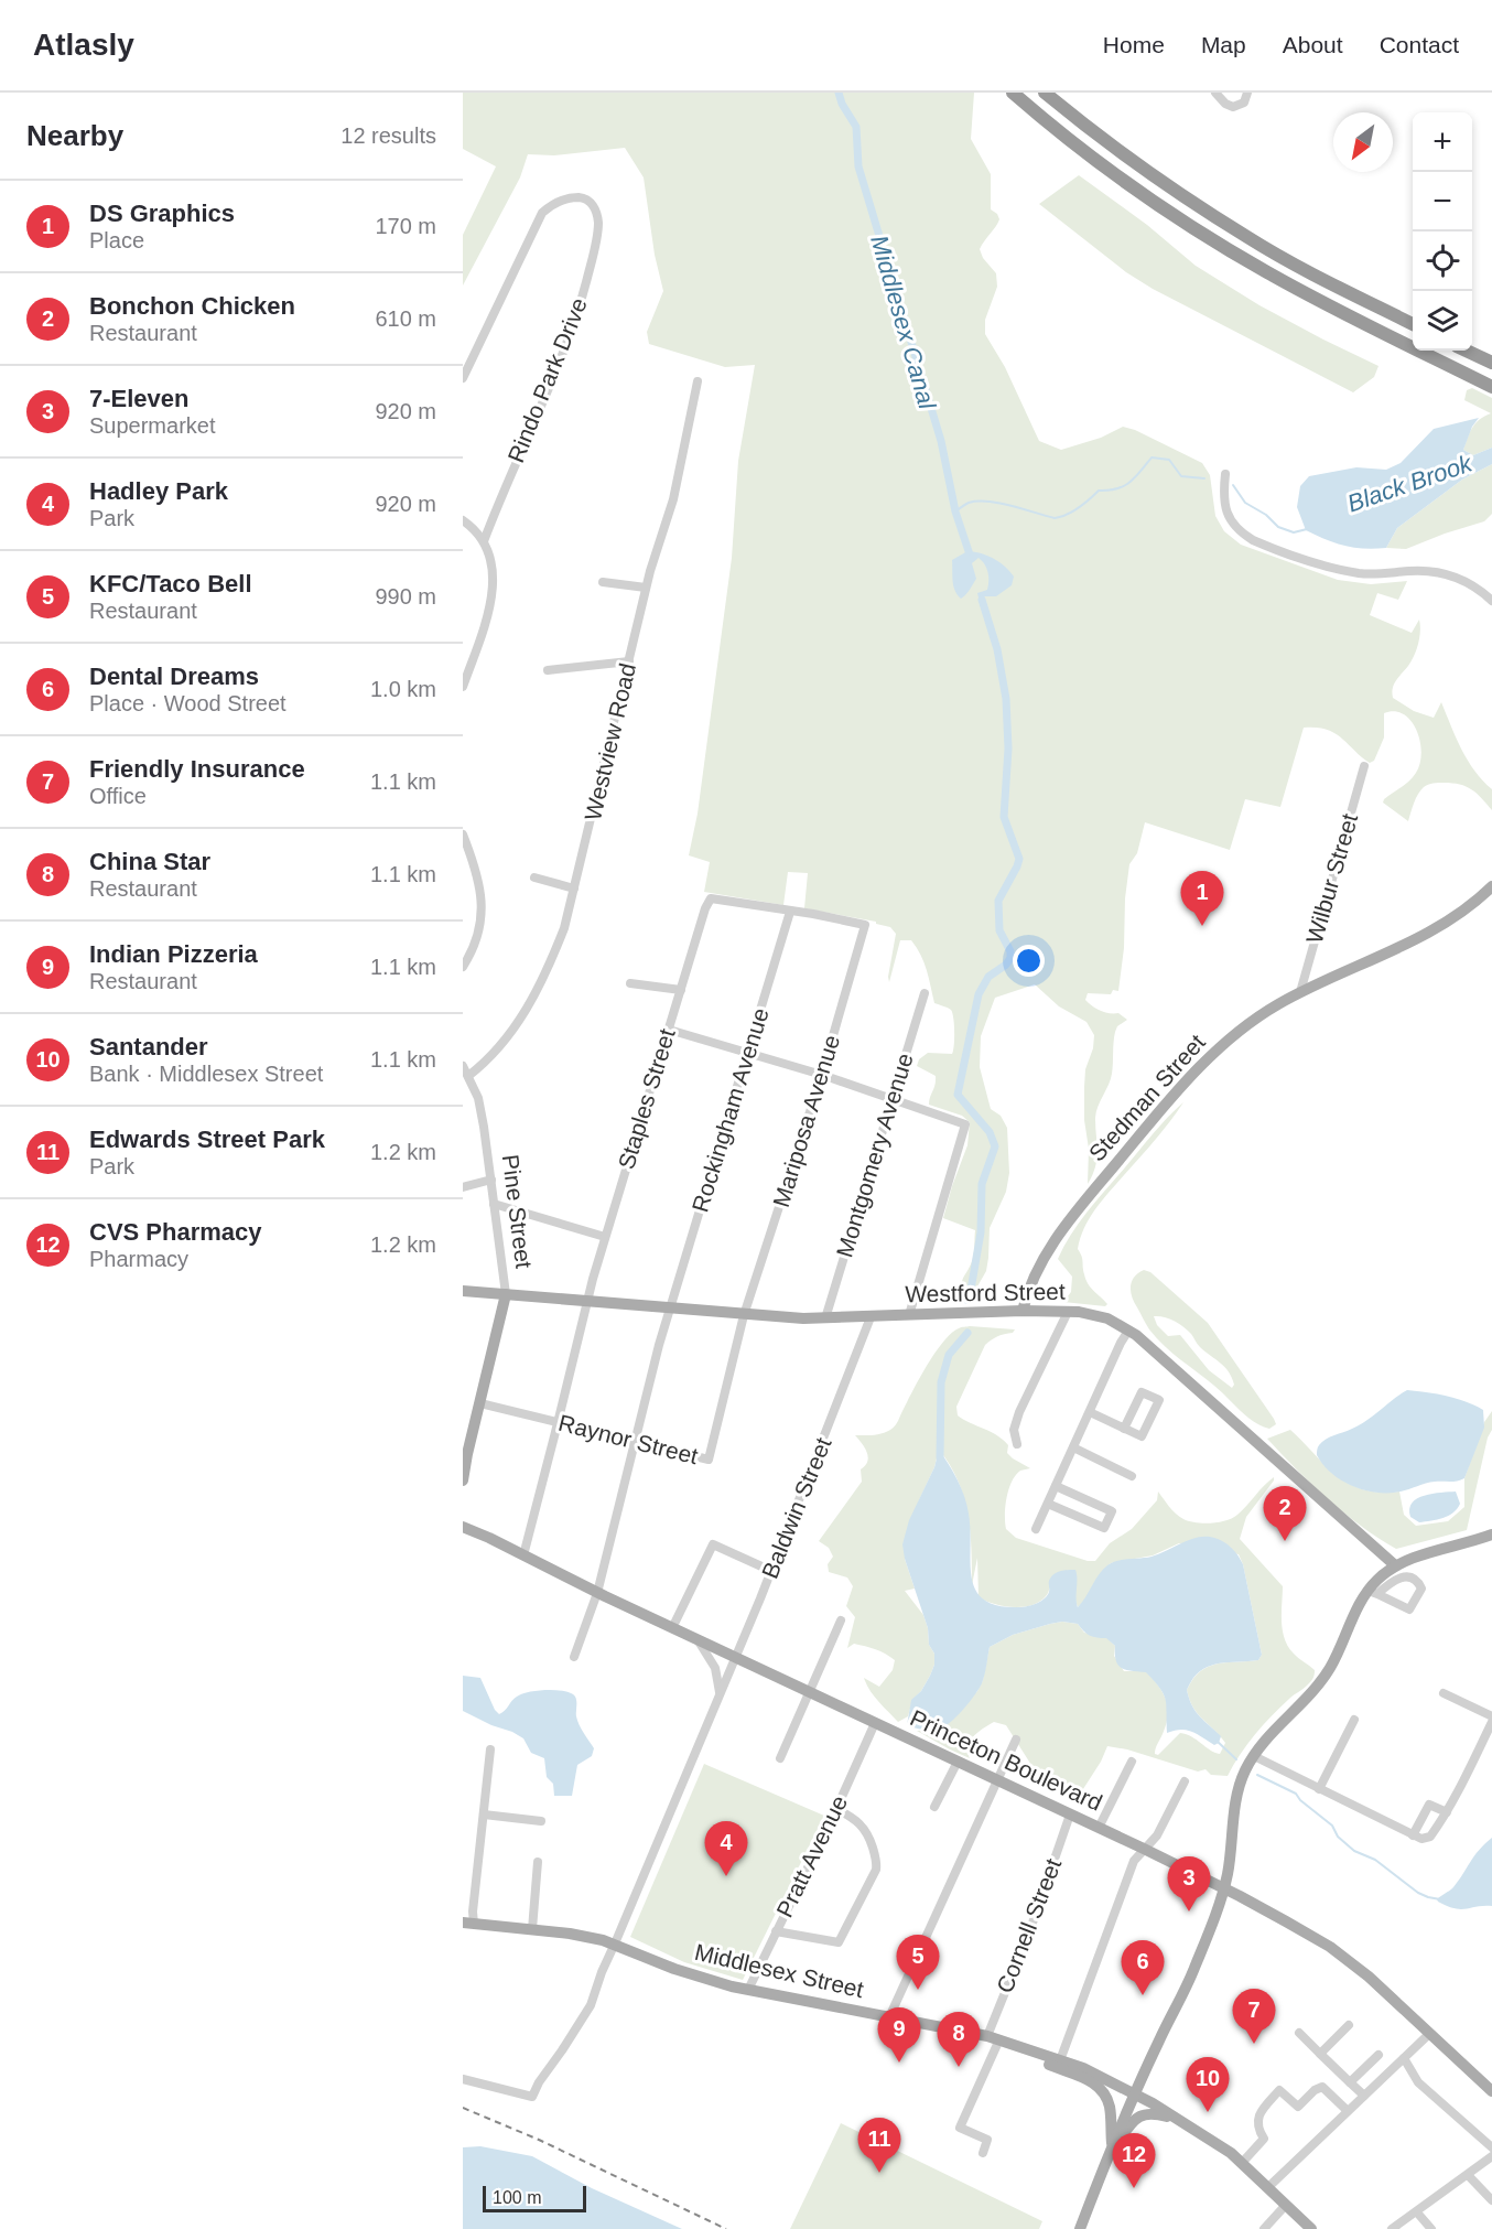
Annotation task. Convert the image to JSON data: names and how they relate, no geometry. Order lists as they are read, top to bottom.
{
  "streets": {
    "main road": [
      "Stedman Street",
      "Pine Street",
      "Westford Street",
      "Princeton Boulevard",
      "Middlesex Street"
    ],
    "street": [
      "Rindo Park Drive",
      "Westview Road",
      "Wilbur Street",
      "Staples Street",
      "Rockingham Avenue",
      "Mariposa Avenue",
      "Montgomery Avenue",
      "Raynor Street",
      "Baldwin Street",
      "Pratt Avenue",
      "Cornell Street"
    ]
  },
  "crossings": [
    ["Westview Road", "Pine Street"],
    ["Wilbur Street", "Stedman Street"],
    ["Stedman Street", "Westford Street"],
    ["Staples Street", "Rockingham Avenue"],
    ["Staples Street", "Mariposa Avenue"],
    ["Staples Street", "Westford Street"],
    ["Staples Street", "Raynor Street"],
    ["Staples Street", "Princeton Boulevard"],
    ["Rockingham Avenue", "Mariposa Avenue"],
    ["Rockingham Avenue", "Westford Street"],
    ["Rockingham Avenue", "Raynor Street"],
    ["Rockingham Avenue", "Princeton Boulevard"],
    ["Mariposa Avenue", "Westford Street"],
    ["Mariposa Avenue", "Raynor Street"],
    ["Montgomery Avenue", "Westford Street"],
    ["Pine Street", "Westford Street"],
    ["Pine Street", "Raynor Street"],
    ["Westford Street", "Raynor Street"],
    ["Westford Street", "Baldwin Street"],
    ["Baldwin Street", "Princeton Boulevard"],
    ["Baldwin Street", "Middlesex Street"],
    ["Princeton Boulevard", "Pratt Avenue"],
    ["Princeton Boulevard", "Cornell Street"],
    ["Pratt Avenue", "Middlesex Street"],
    ["Cornell Street", "Middlesex Street"]
  ],
  "water": ["Middlesex Canal", "Black Brook"],
  "scale_bar": "100 m",
  "north": "bottom left",
  "page": {
    "header": "Atlasly",
    "nav": [
      "Home",
      "Map",
      "About",
      "Contact"
    ],
    "heading": ["Nearby", "12 results"],
    "map_buttons": ["+", "−"],
    "list": [
      {
        "mark": "1",
        "name": "DS Graphics",
        "note": "Place",
        "value": "170 m"
      },
      {
        "mark": "2",
        "name": "Bonchon Chicken",
        "note": "Restaurant",
        "value": "610 m"
      },
      {
        "mark": "3",
        "name": "7-Eleven",
        "note": "Supermarket",
        "value": "920 m"
      },
      {
        "mark": "4",
        "name": "Hadley Park",
        "note": "Park",
        "value": "920 m"
      },
      {
        "mark": "5",
        "name": "KFC/Taco Bell",
        "note": "Restaurant",
        "value": "990 m"
      },
      {
        "mark": "6",
        "name": "Dental Dreams",
        "note": "Place · Wood Street",
        "value": "1.0 km"
      },
      {
        "mark": "7",
        "name": "Friendly Insurance",
        "note": "Office",
        "value": "1.1 km"
      },
      {
        "mark": "8",
        "name": "China Star",
        "note": "Restaurant",
        "value": "1.1 km"
      },
      {
        "mark": "9",
        "name": "Indian Pizzeria",
        "note": "Restaurant",
        "value": "1.1 km"
      },
      {
        "mark": "10",
        "name": "Santander",
        "note": "Bank · Middlesex Street",
        "value": "1.1 km"
      },
      {
        "mark": "11",
        "name": "Edwards Street Park",
        "note": "Park",
        "value": "1.2 km"
      },
      {
        "mark": "12",
        "name": "CVS Pharmacy",
        "note": "Pharmacy",
        "value": "1.2 km"
      }
    ],
    "pins": [
      "1",
      "2",
      "4",
      "3",
      "5",
      "6",
      "7",
      "9",
      "8",
      "10",
      "11",
      "12"
    ],
    "scale": "100 m"
  }
}
